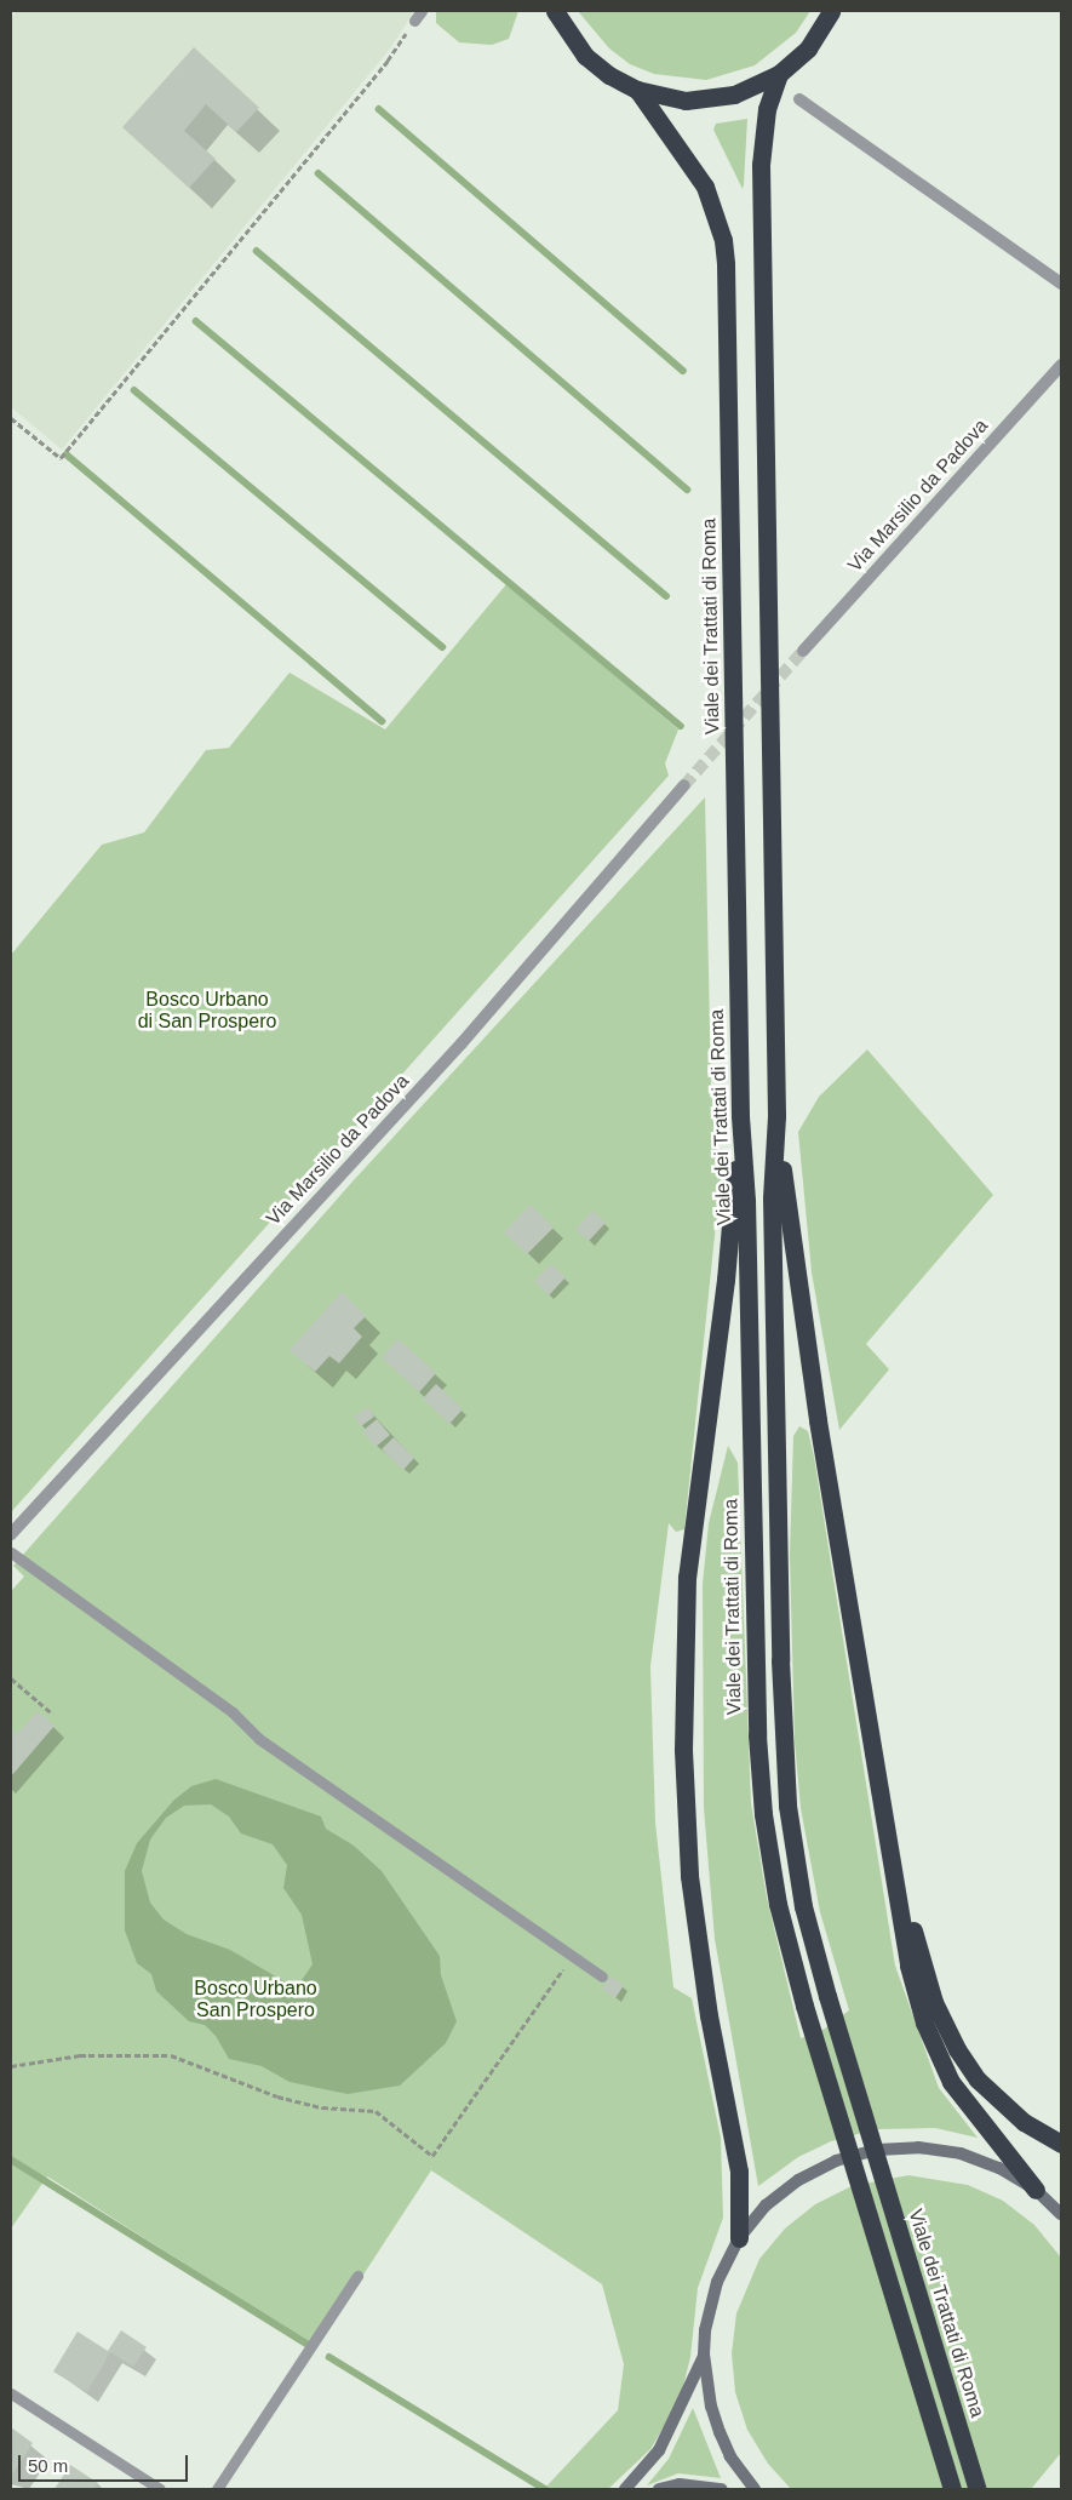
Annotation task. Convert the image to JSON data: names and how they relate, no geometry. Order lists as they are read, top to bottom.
{
  "streets": {
    "highway": ["Viale dei Trattati di Roma"],
    "street": ["Via Marsilio da Padova"]
  },
  "parks": ["Bosco Urbano di San Prospero", "Bosco Urbano San Prospero"],
  "scale_bar": "50 m"
}
